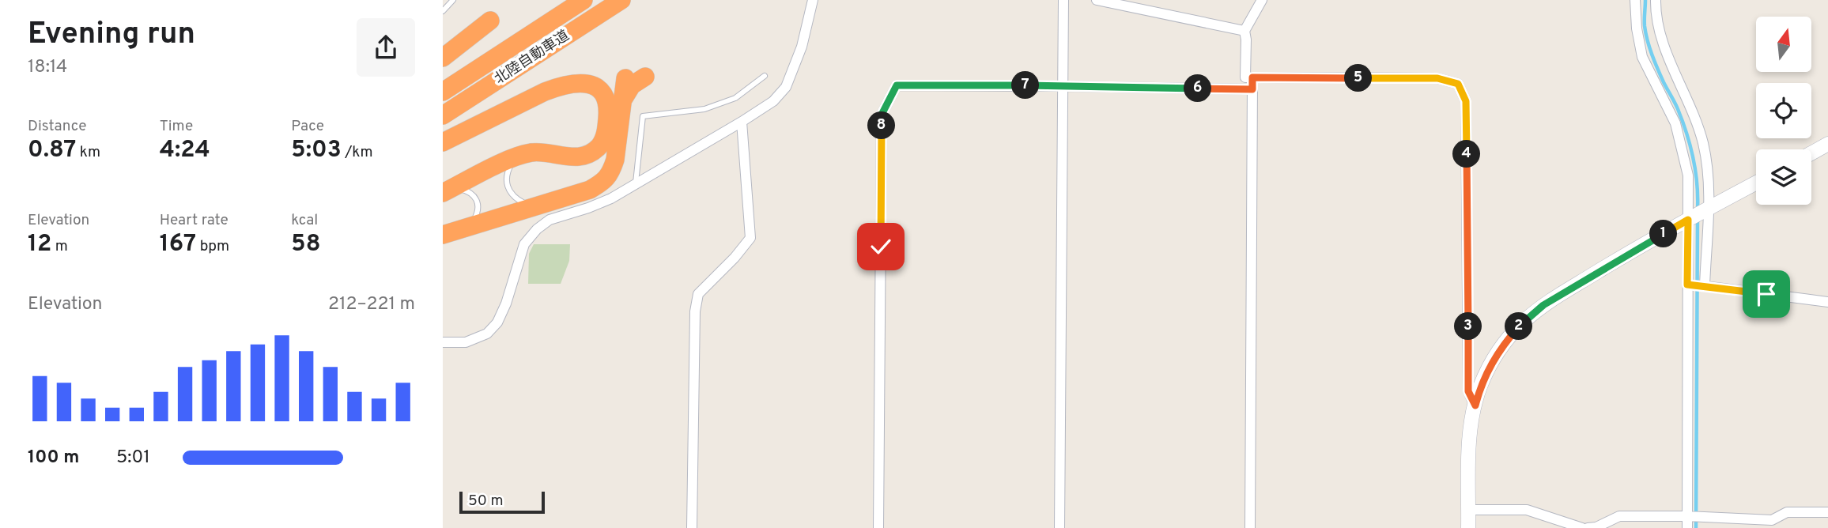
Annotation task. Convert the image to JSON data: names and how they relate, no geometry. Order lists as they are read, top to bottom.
{
  "streets": {
    "highway": ["北陸自動車道"]
  },
  "scale_bar": "50 m",
  "north": "top",
  "page": {
    "heading": ["Evening run", "18:14"],
    "pins": [
      "5",
      "7",
      "6",
      "8",
      "4",
      "1",
      "2",
      "3"
    ],
    "stats": [
      ["Distance", "0.87 km"],
      ["Time", "4:24"],
      ["Pace", "5:03 /km"],
      ["Elevation", "12 m"],
      ["Heart rate", "167 bpm"],
      ["kcal", "58"]
    ],
    "chart": ["Elevation", "212–221 m"],
    "list": [
      {
        "name": "100 m",
        "note": "5:01"
      }
    ],
    "scale": "50 m"
  }
}
